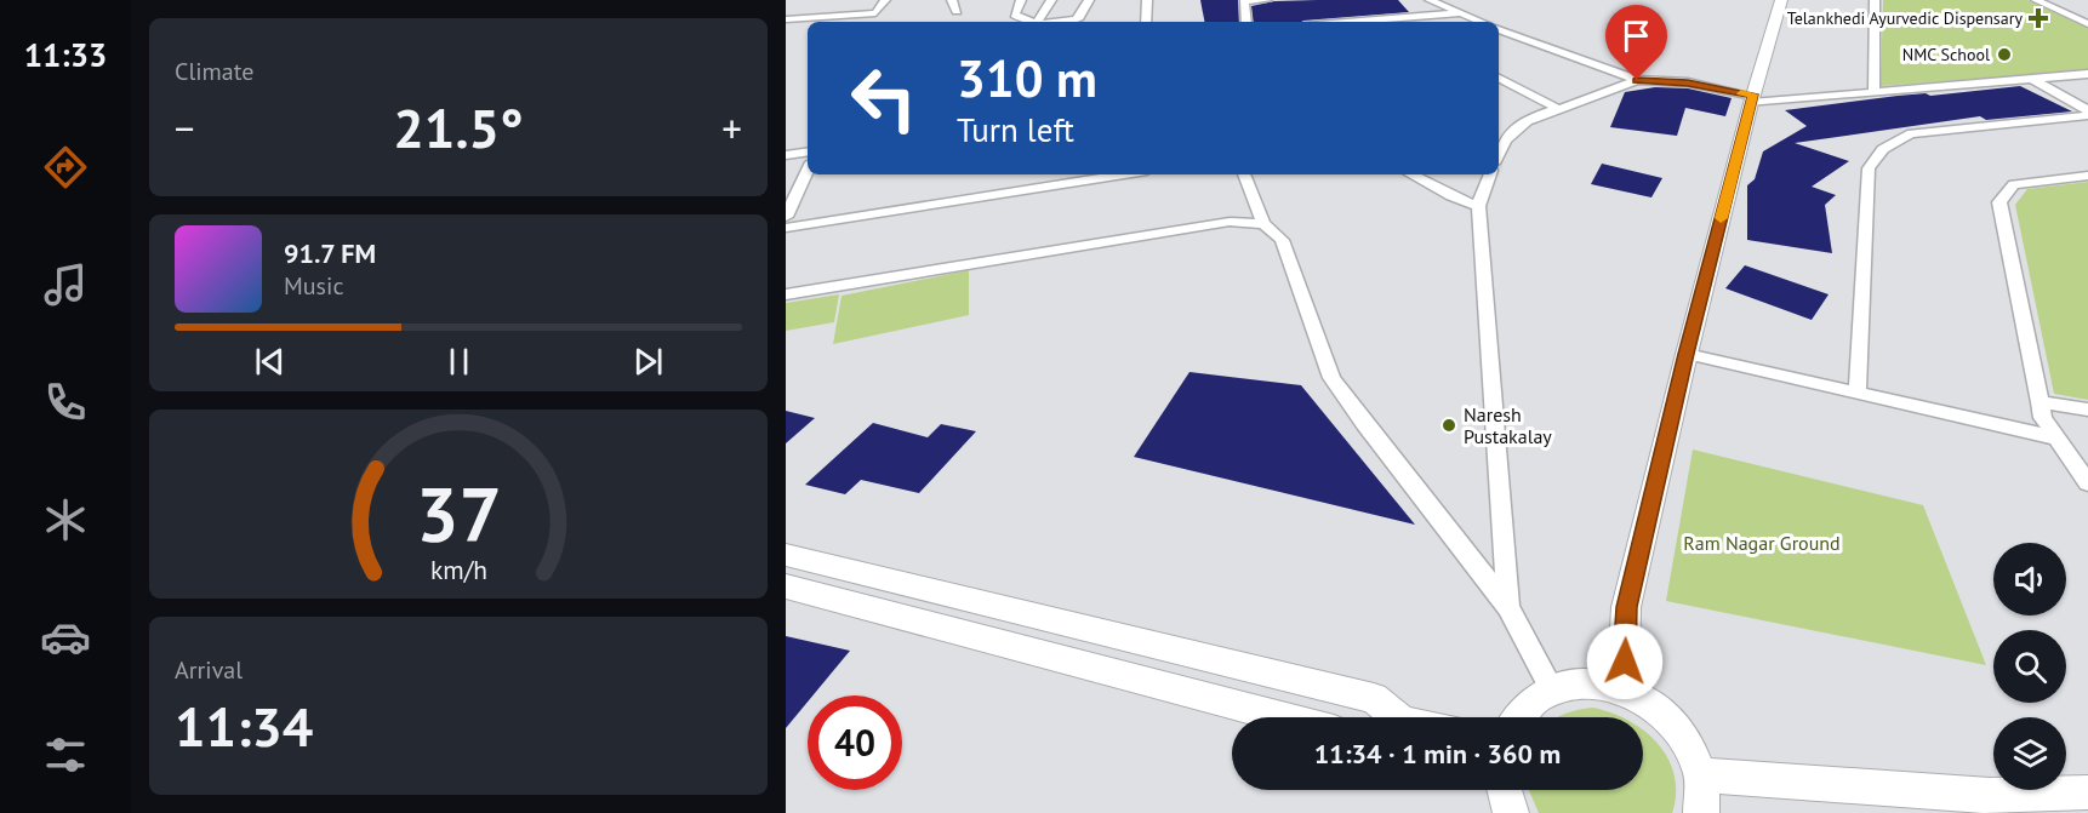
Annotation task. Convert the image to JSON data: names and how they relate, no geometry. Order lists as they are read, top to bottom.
{
  "parks": ["Ram Nagar Ground"],
  "places": {
    "health": ["Telankhedi Ayurvedic Dispensary"],
    "other": ["NMC School", "Naresh Pustakalay"]
  },
  "page": {
    "tabs": "11:33",
    "tile": [
      "Climate",
      ["Arrival", "11:34"]
    ],
    "turn": ["310 m", "Turn left"],
    "heat": ["−", "21.5°", "+"],
    "song": ["91.7 FM", "Music"],
    "limit": "40",
    "trip": "11:34 · 1 min · 360 m",
    "gauge": ["37", "km/h"]
  }
}
